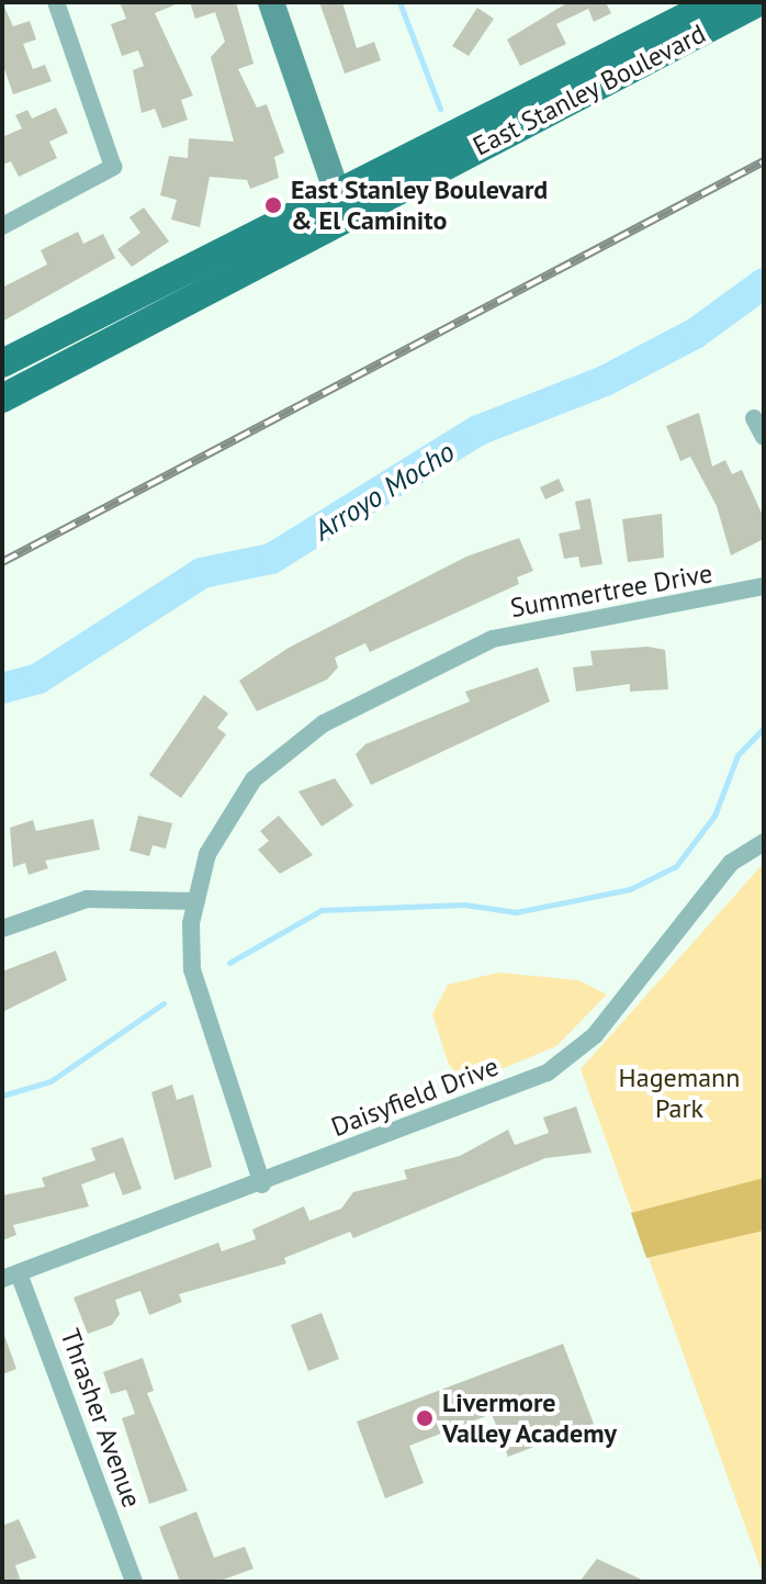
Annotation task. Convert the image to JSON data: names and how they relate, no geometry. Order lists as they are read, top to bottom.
{
  "streets": {
    "main road": ["East Stanley Boulevard"],
    "street": ["Summertree Drive", "Daisyfield Drive", "Thrasher Avenue"]
  },
  "crossings": [
    ["Summertree Drive", "Daisyfield Drive"],
    ["Daisyfield Drive", "Thrasher Avenue"]
  ],
  "water": ["Arroyo Mocho"],
  "parks": ["Hagemann Park"],
  "places": ["East Stanley Boulevard & El Caminito", "Livermore Valley Academy"]
}
